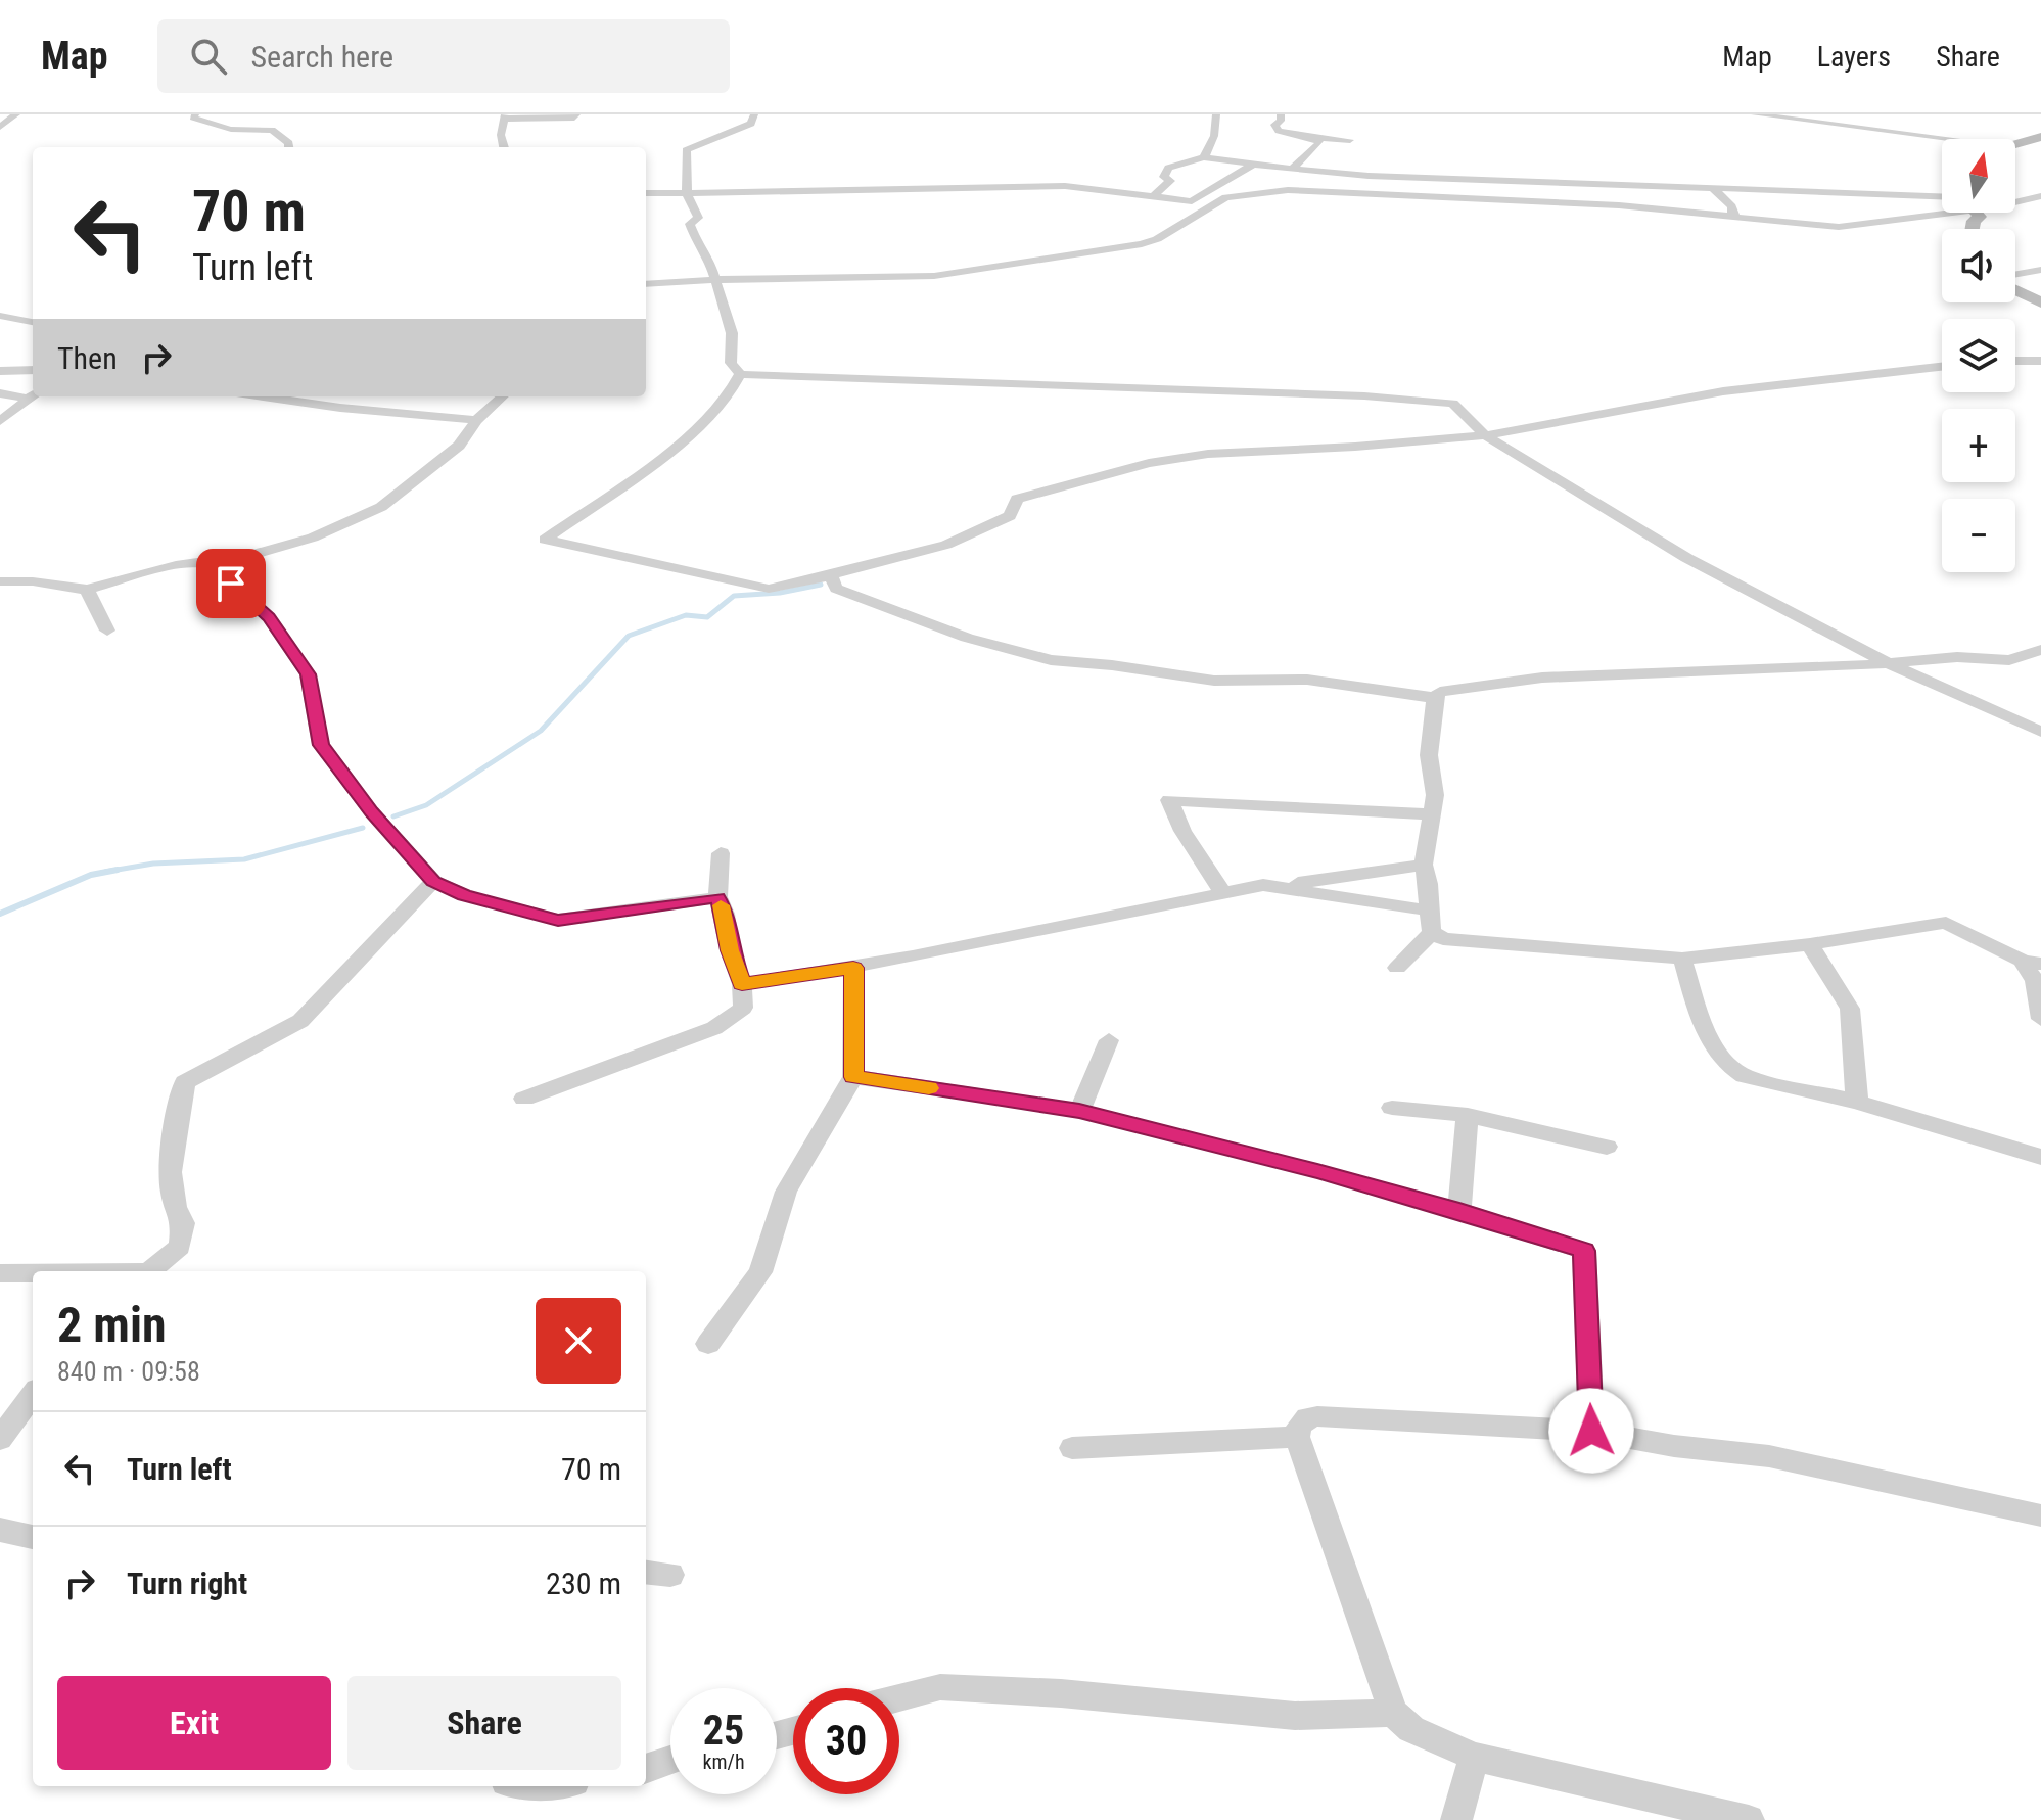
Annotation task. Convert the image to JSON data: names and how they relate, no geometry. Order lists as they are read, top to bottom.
{
  "north": "top",
  "page": {
    "header": "Map",
    "search": "Search here",
    "nav": ["Map", "Layers", "Share"],
    "map_buttons": ["+", "−"],
    "turn": ["70 m", "Turn left"],
    "then": "Then",
    "heading": ["2 min", "840 m · 09:58"],
    "list": [
      {
        "name": "Turn left",
        "value": "70 m"
      },
      {
        "name": "Turn right",
        "value": "230 m"
      }
    ],
    "buttons": ["Exit", "Share"],
    "speed": "25 km/h",
    "limit": "30"
  }
}
